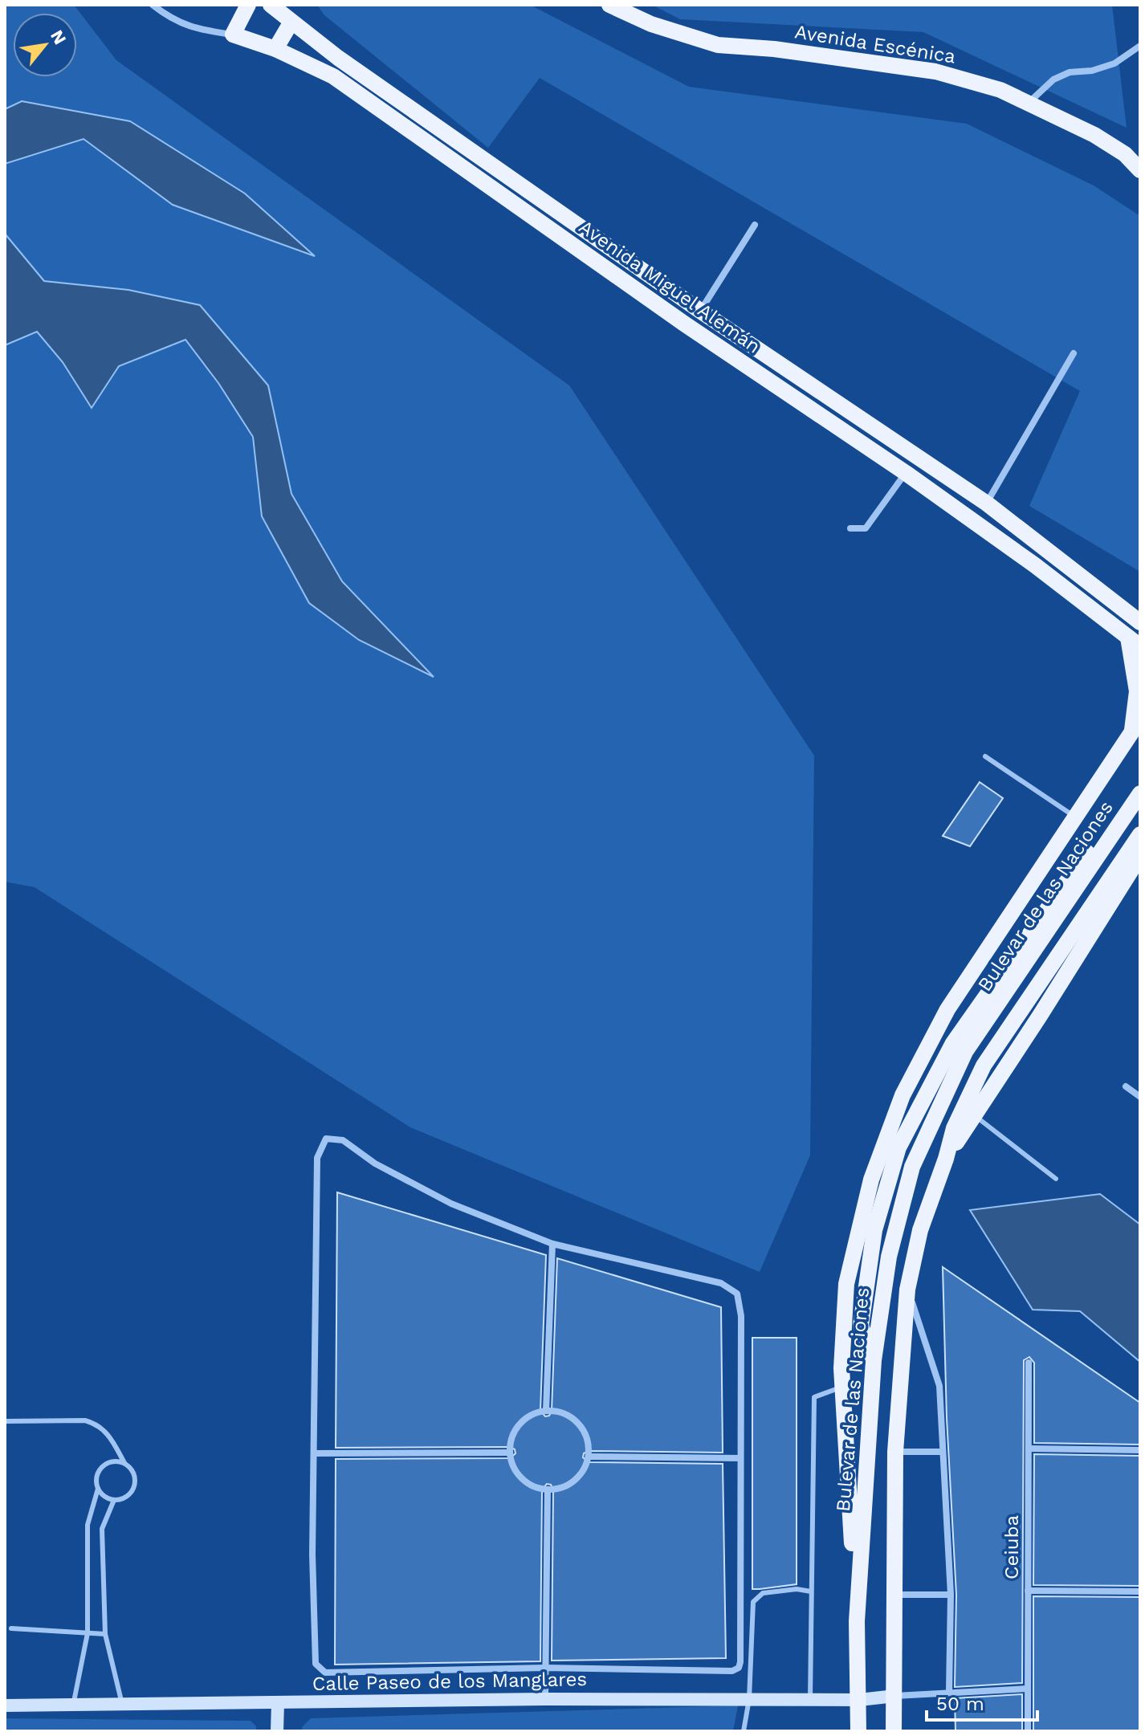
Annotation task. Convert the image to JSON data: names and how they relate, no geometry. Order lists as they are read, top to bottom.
{
  "streets": {
    "main road": [
      "Avenida Escénica",
      "Avenida Miguel Alemán",
      "Bulevar de las Naciones",
      "Calle Paseo de los Manglares"
    ],
    "street": ["Ceiuba"]
  },
  "crossings": [
    ["Bulevar de las Naciones", "Calle Paseo de los Manglares"]
  ],
  "scale_bar": "50 m",
  "north": "top right"
}
